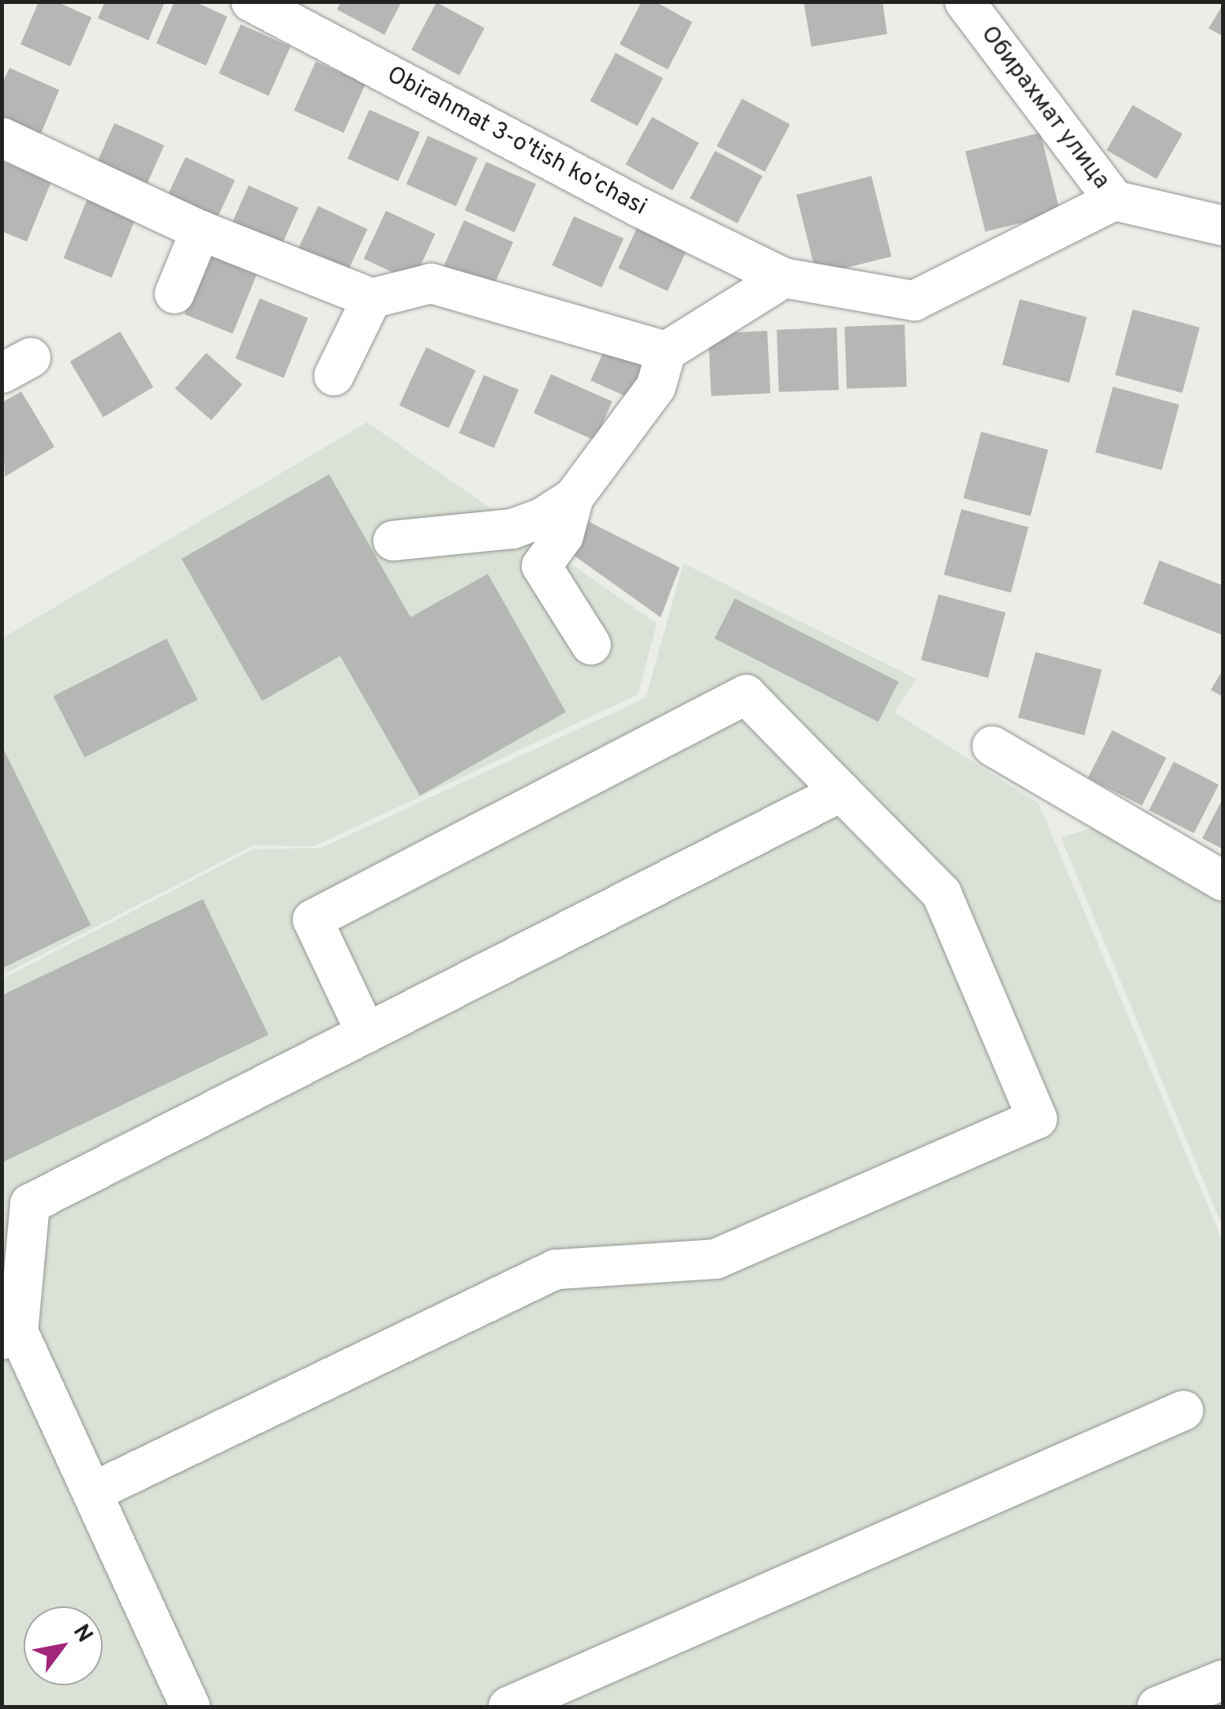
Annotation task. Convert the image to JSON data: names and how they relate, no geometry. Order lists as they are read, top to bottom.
{
  "streets": {
    "street": ["Обирахмат улица", "Obirahmat 3-o'tish ko'chasi"]
  },
  "crossings": [
    ["Обирахмат улица", "Obirahmat 3-o'tish ko'chasi"]
  ],
  "north": "top right"
}
